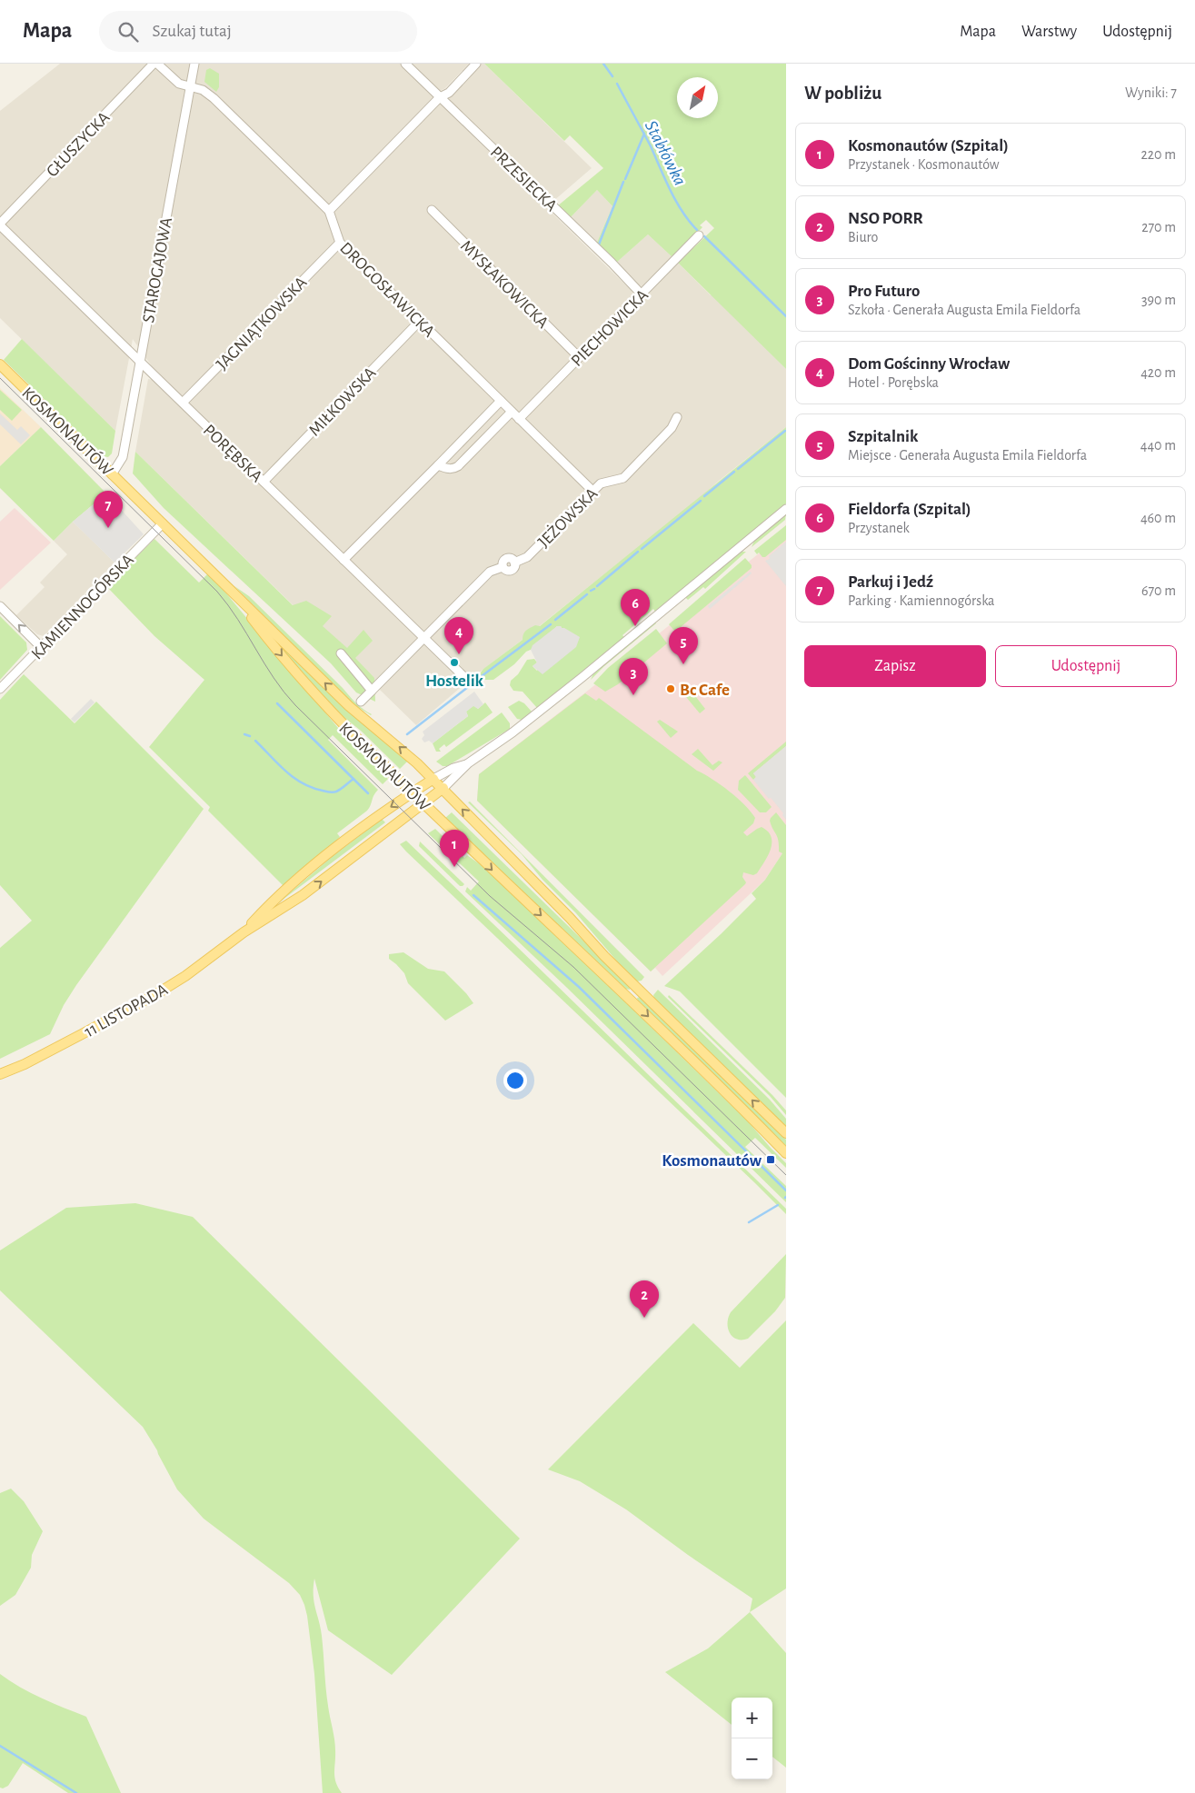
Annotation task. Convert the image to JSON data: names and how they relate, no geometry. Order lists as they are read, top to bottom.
{
  "streets": {
    "main road": ["KOSMONAUTÓW", "11 LISTOPADA"],
    "street": [
      "GŁUSZYCKA",
      "PRZESIECKA",
      "STAROGAJOWA",
      "MYSŁAKOWICKA",
      "DROGOSŁAWICKA",
      "JAGNIĄTKOWSKA",
      "PIECHOWICKA",
      "MIŁKOWSKA",
      "PORĘBSKA",
      "JEŻOWSKA",
      "KAMIENNOGÓRSKA"
    ]
  },
  "crossings": [
    ["GŁUSZYCKA", "PORĘBSKA"],
    ["PRZESIECKA", "PIECHOWICKA"],
    ["STAROGAJOWA", "DROGOSŁAWICKA"],
    ["STAROGAJOWA", "KOSMONAUTÓW"],
    ["STAROGAJOWA", "PORĘBSKA"],
    ["MYSŁAKOWICKA", "PIECHOWICKA"],
    ["DROGOSŁAWICKA", "JAGNIĄTKOWSKA"],
    ["DROGOSŁAWICKA", "PIECHOWICKA"],
    ["DROGOSŁAWICKA", "MIŁKOWSKA"],
    ["DROGOSŁAWICKA", "JEŻOWSKA"],
    ["JAGNIĄTKOWSKA", "PORĘBSKA"],
    ["MIŁKOWSKA", "PORĘBSKA"],
    ["KOSMONAUTÓW", "KAMIENNOGÓRSKA"],
    ["KOSMONAUTÓW", "11 LISTOPADA"],
    ["PORĘBSKA", "JEŻOWSKA"]
  ],
  "water": ["Stabłówka"],
  "places": {
    "other": ["Hostelik", "Bc Cafe"],
    "transit": ["Kosmonautów"]
  },
  "north": "top right",
  "page": {
    "header": "Mapa",
    "search": "Szukaj tutaj",
    "nav": ["Mapa", "Warstwy", "Udostępnij"],
    "heading": ["W pobliżu", "Wyniki: 7"],
    "list": [
      {
        "mark": "1",
        "name": "Kosmonautów (Szpital)",
        "note": "Przystanek · Kosmonautów",
        "value": "220 m"
      },
      {
        "mark": "2",
        "name": "NSO PORR",
        "note": "Biuro",
        "value": "270 m"
      },
      {
        "mark": "3",
        "name": "Pro Futuro",
        "note": "Szkoła · Generała Augusta Emila Fieldorfa",
        "value": "390 m"
      },
      {
        "mark": "4",
        "name": "Dom Gościnny Wrocław",
        "note": "Hotel · Porębska",
        "value": "420 m"
      },
      {
        "mark": "5",
        "name": "Szpitalnik",
        "note": "Miejsce · Generała Augusta Emila Fieldorfa",
        "value": "440 m"
      },
      {
        "mark": "6",
        "name": "Fieldorfa (Szpital)",
        "note": "Przystanek",
        "value": "460 m"
      },
      {
        "mark": "7",
        "name": "Parkuj i Jedź",
        "note": "Parking · Kamiennogórska",
        "value": "670 m"
      }
    ],
    "pins": [
      "7",
      "6",
      "4",
      "5",
      "3",
      "1",
      "2"
    ],
    "buttons": ["Zapisz", "Udostępnij"],
    "map_buttons": ["+", "−"]
  }
}
